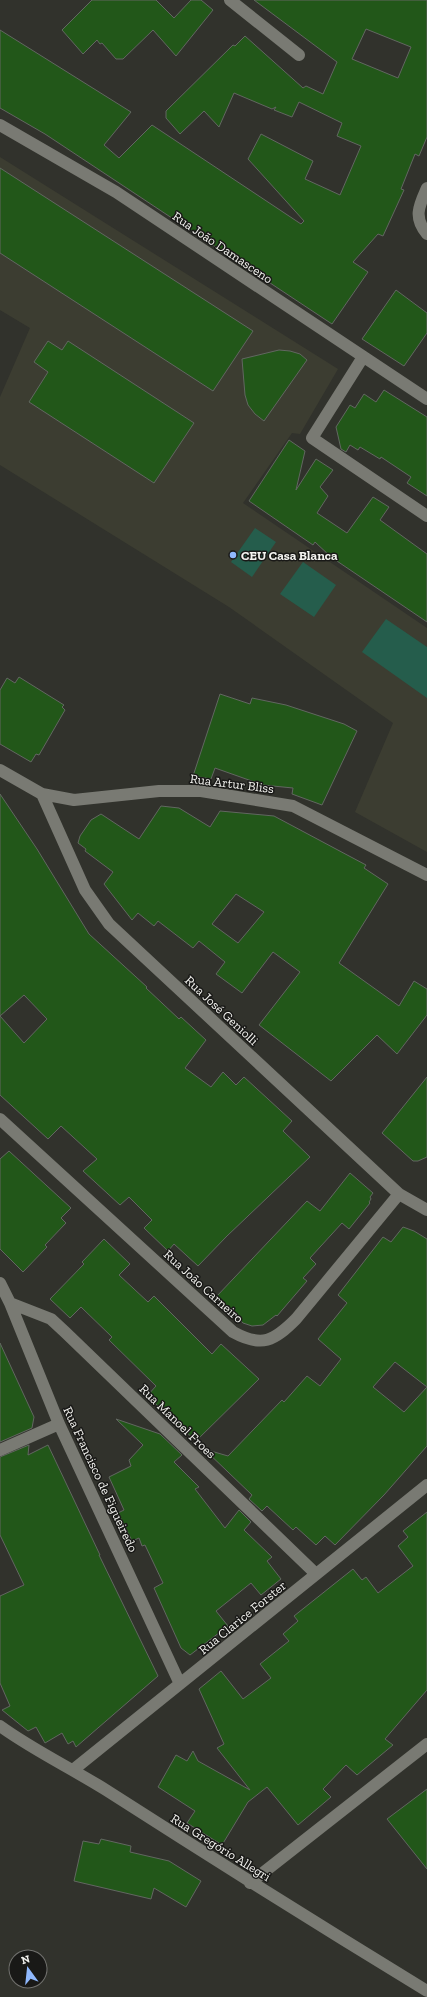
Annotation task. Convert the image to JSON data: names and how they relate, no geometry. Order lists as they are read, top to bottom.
{
  "streets": {
    "street": [
      "Rua João Damasceno",
      "Rua Artur Bliss",
      "Rua José Geniolli",
      "Rua João Carneiro",
      "Rua Manoel Froes",
      "Rua Francisco de Figueiredo",
      "Rua Clarice Forster",
      "Rua Gregório Allegri"
    ]
  },
  "crossings": [
    ["Rua Artur Bliss", "Rua José Geniolli"],
    ["Rua José Geniolli", "Rua João Carneiro"],
    ["Rua Manoel Froes", "Rua Francisco de Figueiredo"],
    ["Rua Manoel Froes", "Rua Clarice Forster"],
    ["Rua Francisco de Figueiredo", "Rua Clarice Forster"],
    ["Rua Clarice Forster", "Rua Gregório Allegri"]
  ],
  "places": ["CEU Casa Blanca"],
  "north": "top"
}
